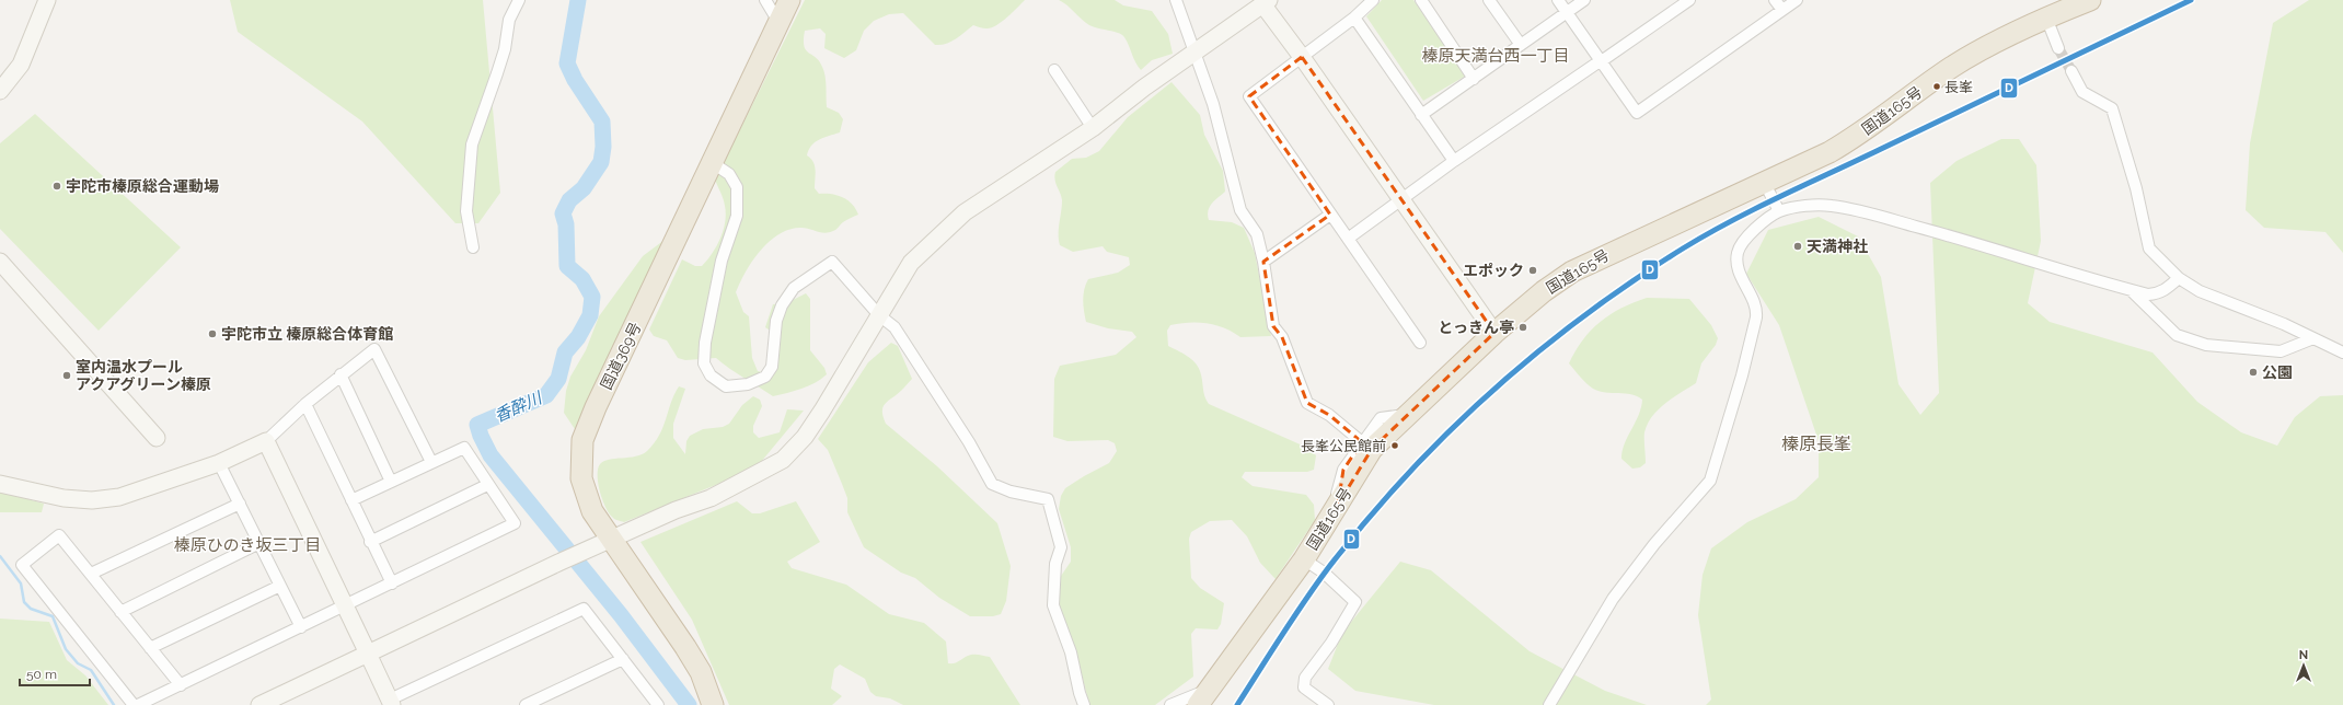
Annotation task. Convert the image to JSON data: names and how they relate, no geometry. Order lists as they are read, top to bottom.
{
  "streets": {
    "highway": ["国道165号", "国道369号"]
  },
  "districts": ["榛原天満台西一丁目", "榛原長峯", "榛原ひのき坂三丁目"],
  "water": ["香酔川"],
  "places": [
    "長峯",
    "宇陀市榛原総合運動場",
    "天満神社",
    "エポック",
    "とっきん亭",
    "宇陀市立 榛原総合体育館",
    "公園",
    "室内温水プール アクアグリーン榛原",
    "長峯公民館前"
  ],
  "lines": ["transit line D"],
  "scale_bar": "50 m",
  "north": "top"
}
